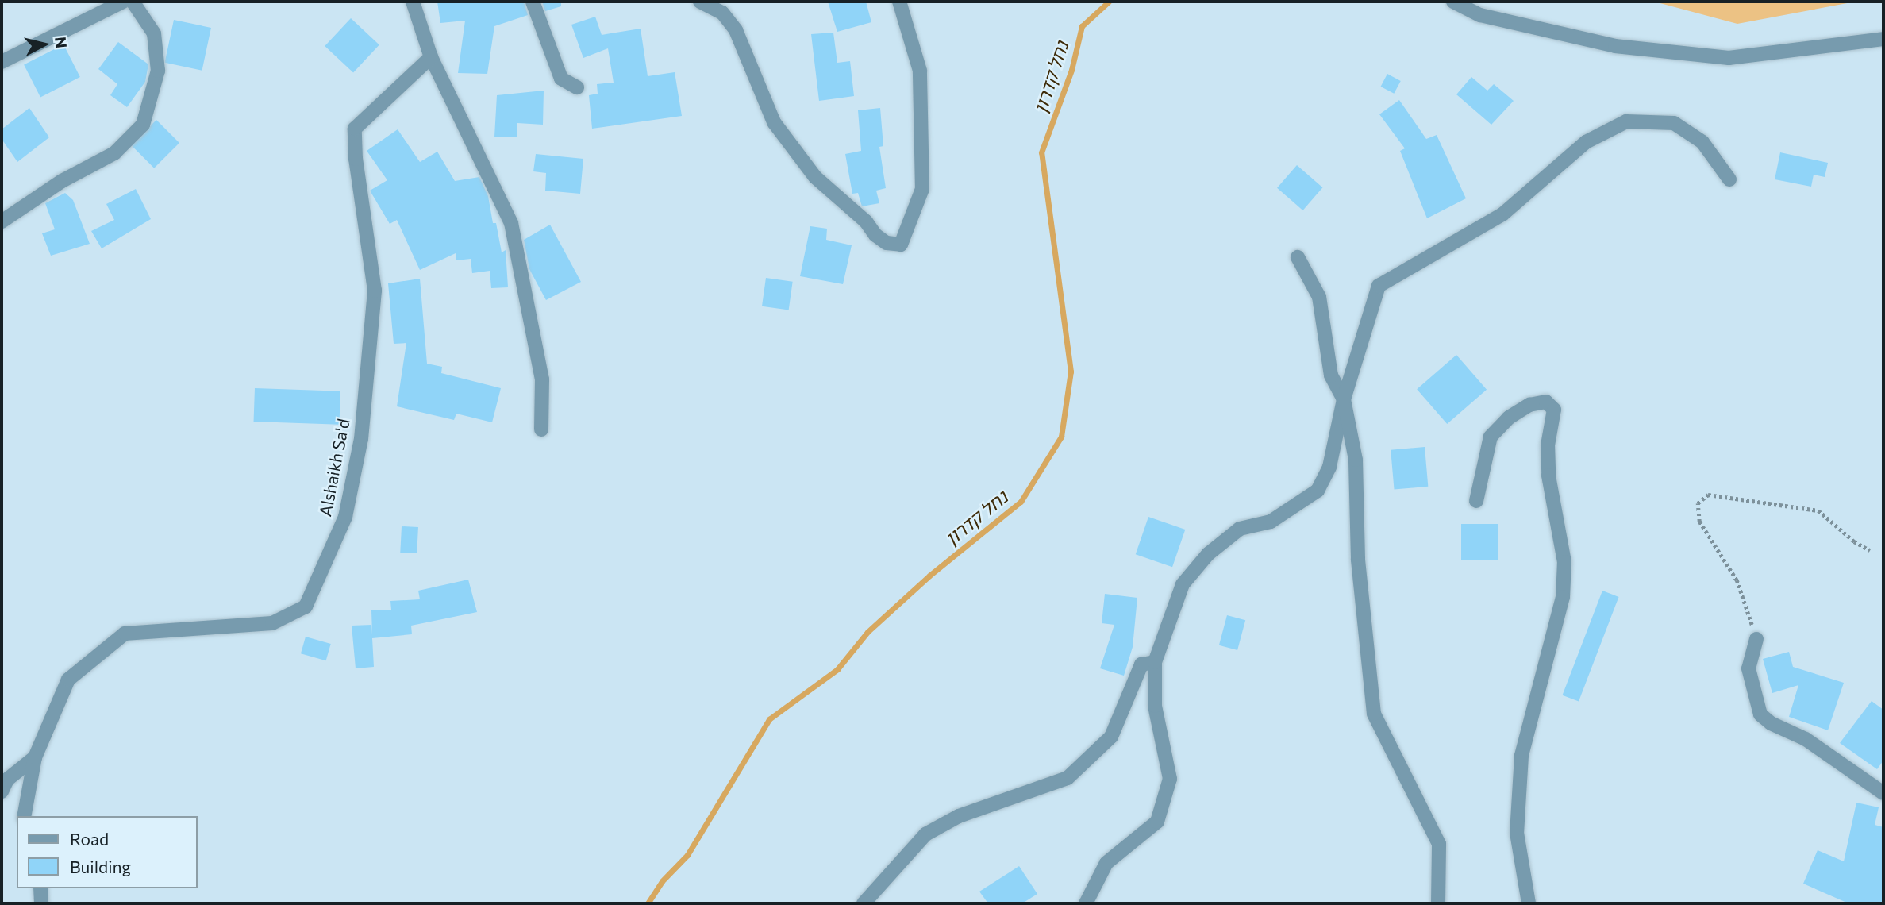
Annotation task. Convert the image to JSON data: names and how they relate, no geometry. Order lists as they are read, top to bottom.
{
  "streets": {
    "street": ["Alshaikh Sa'd"]
  },
  "water": ["נחל קדרון"],
  "legend": ["Road", "Building"],
  "north": "right"
}
